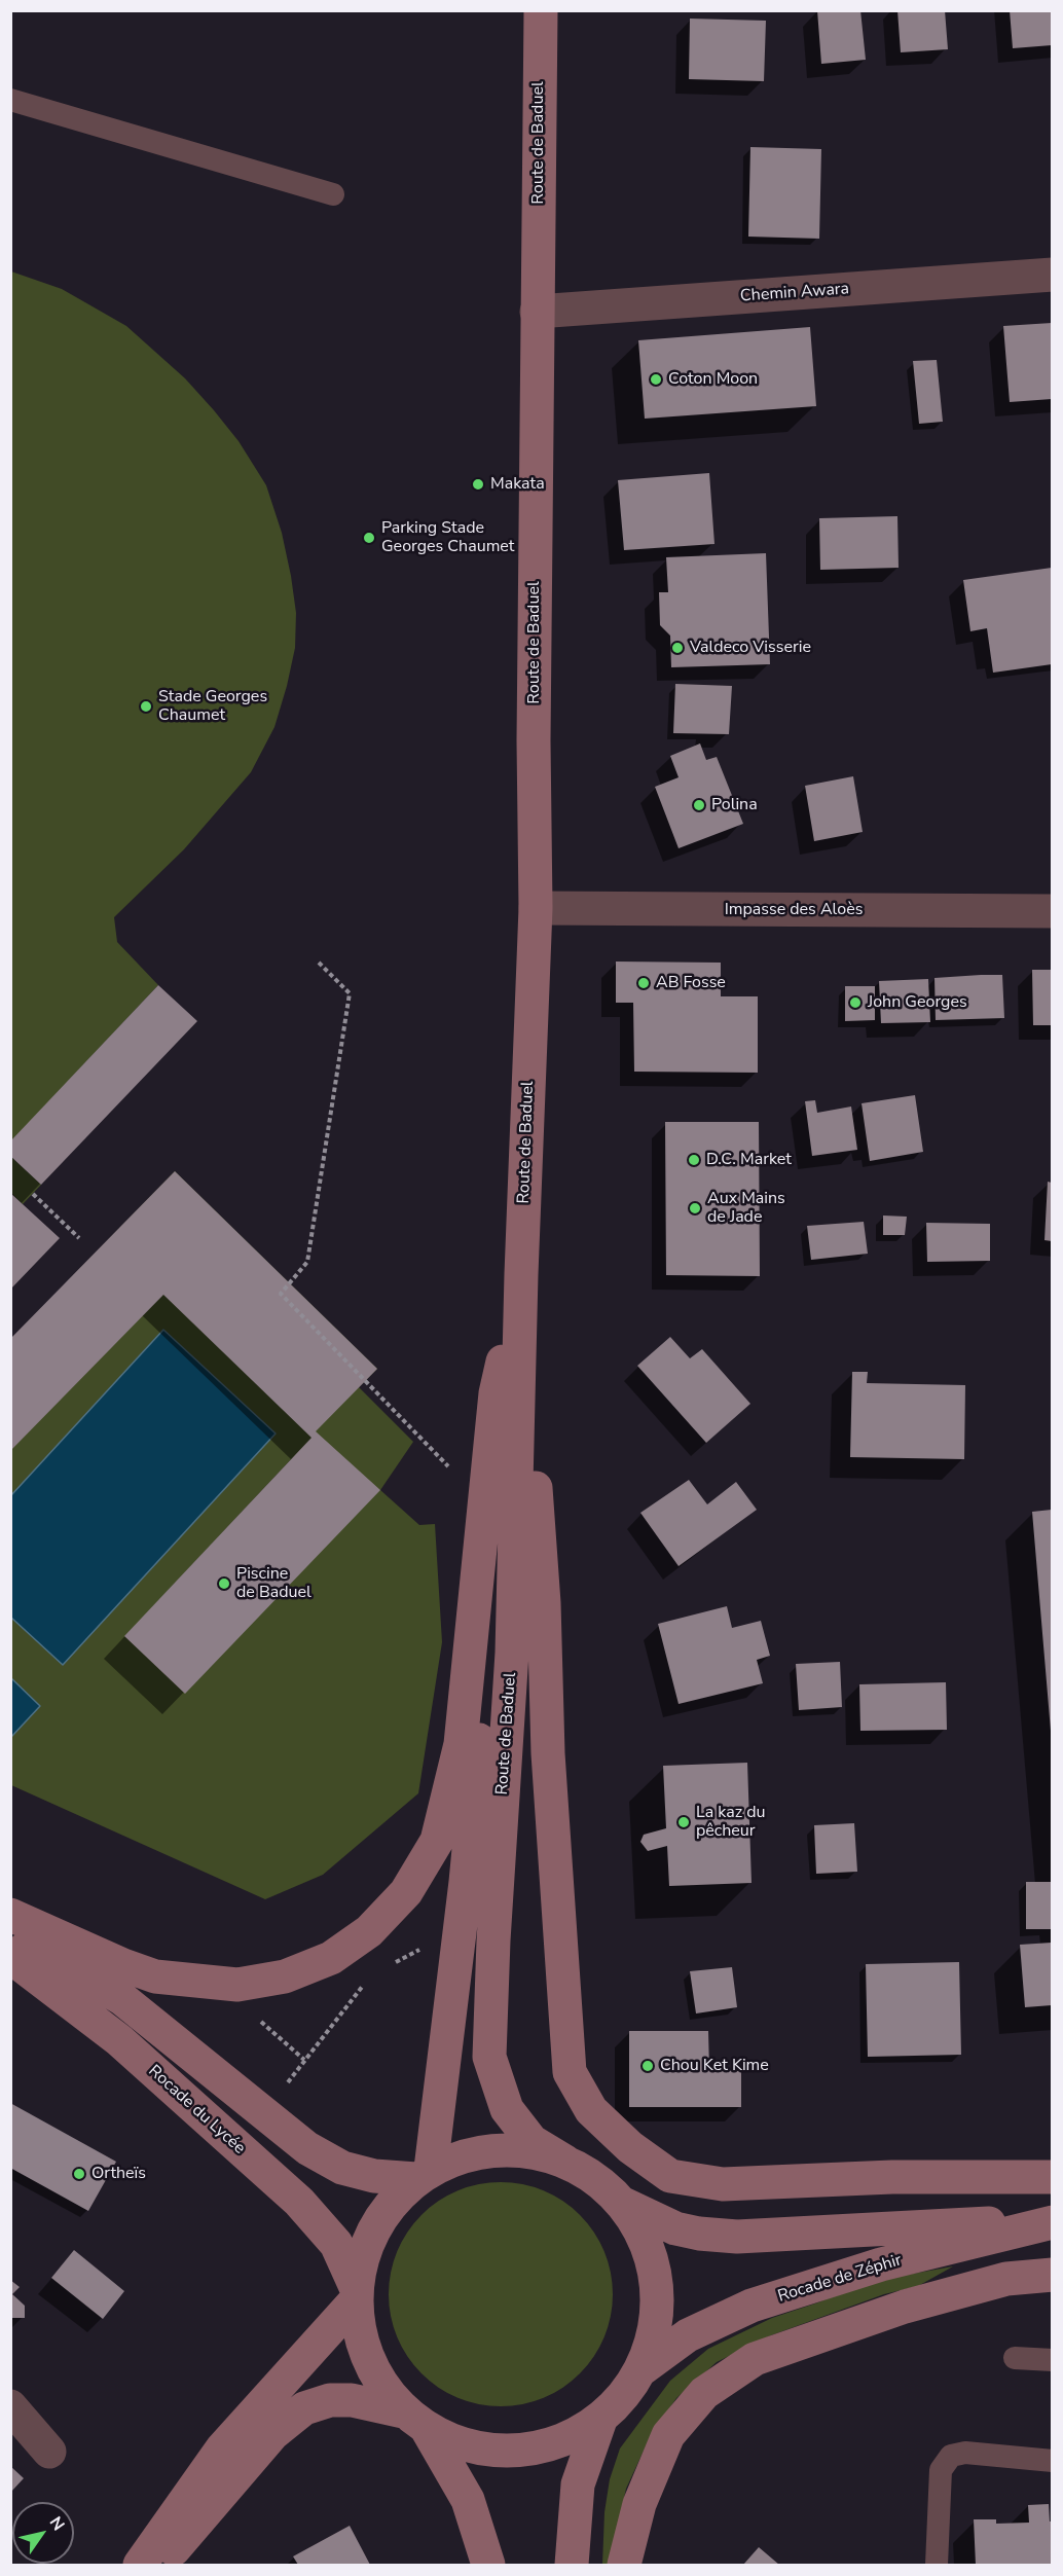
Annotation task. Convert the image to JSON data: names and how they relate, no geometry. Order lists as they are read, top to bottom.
{
  "streets": {
    "main road": ["Route de Baduel", "Rocade du Lycée", "Rocade de Zéphir"],
    "street": ["Chemin Awara", "Impasse des Aloès"]
  },
  "crossings": [
    ["Route de Baduel", "Chemin Awara"],
    ["Route de Baduel", "Impasse des Aloès"],
    ["Route de Baduel", "Rocade de Zéphir"]
  ],
  "places": [
    "Coton Moon",
    "Makata",
    "Parking Stade Georges Chaumet",
    "Valdeco Visserie",
    "Stade Georges Chaumet",
    "Polina",
    "AB Fosse",
    "John Georges",
    "D.C. Market",
    "Aux Mains de Jade",
    "Piscine de Baduel",
    "La kaz du pêcheur",
    "Chou Ket Kime",
    "Ortheïs"
  ],
  "north": "top right"
}
